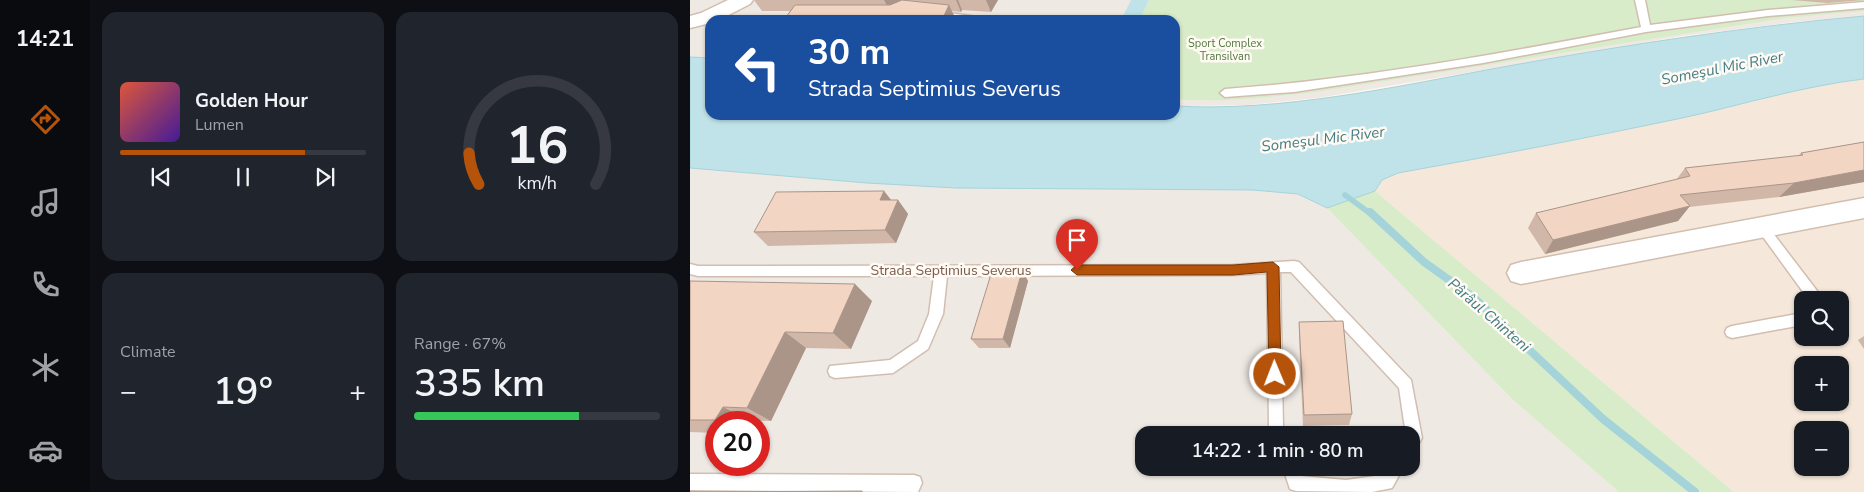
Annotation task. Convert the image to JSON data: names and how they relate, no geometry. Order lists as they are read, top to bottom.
{
  "streets": {
    "lane": ["Strada Septimius Severus"]
  },
  "water": ["Someşul Mic River", "Pârâul Chinteni"],
  "parks": ["Sport Complex Transilvan"],
  "page": {
    "tabs": "14:21",
    "turn": ["30 m", "Strada Septimius Severus"],
    "song": ["Golden Hour", "Lumen"],
    "tile": [
      "Climate",
      ["Range · 67%", "335 km"]
    ],
    "map_buttons": ["+", "−"],
    "heat": ["−", "19°", "+"],
    "limit": "20",
    "trip": "14:22 · 1 min · 80 m",
    "gauge": ["16", "km/h"]
  }
}
